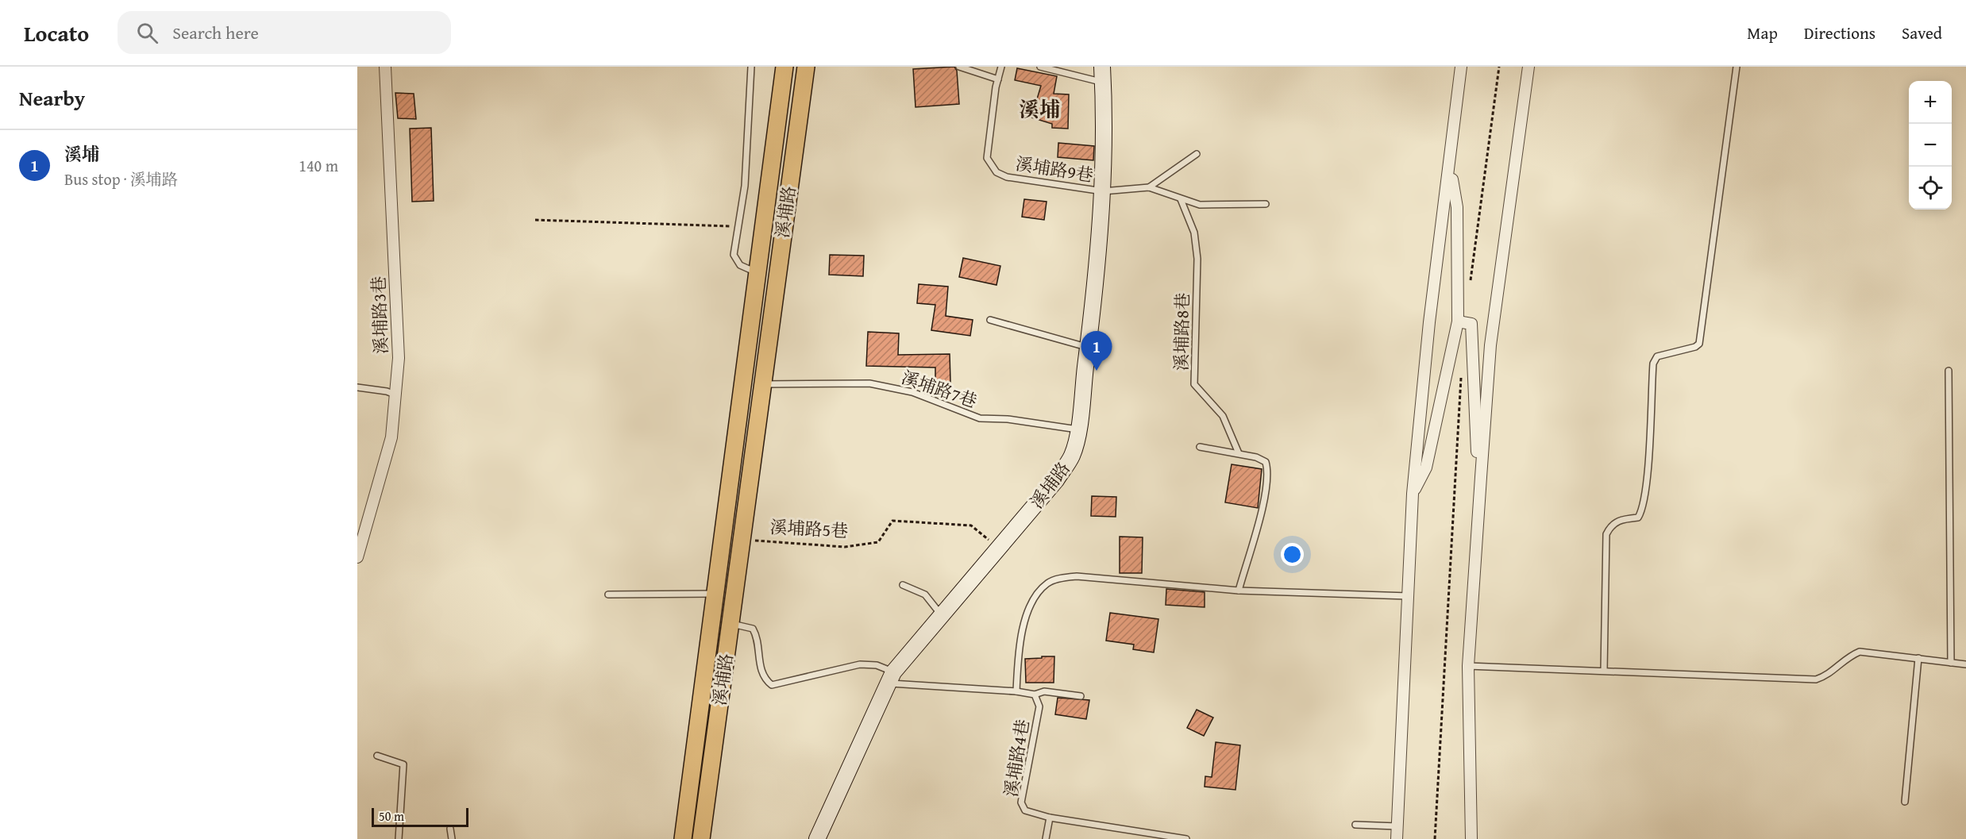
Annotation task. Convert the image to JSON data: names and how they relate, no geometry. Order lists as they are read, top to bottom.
{
  "streets": {
    "main road": ["溪埔路"],
    "street": ["溪埔路3巷"],
    "lane": [
      "溪埔路9巷",
      "溪埔路8巷",
      "溪埔路7巷",
      "溪埔路4巷"
    ],
    "path": ["溪埔路5巷"]
  },
  "crossings": [
    ["溪埔路9巷", "溪埔路"],
    ["溪埔路", "溪埔路7巷"],
    ["溪埔路", "溪埔路5巷"],
    ["溪埔路", "溪埔路4巷"]
  ],
  "districts": ["溪埔"],
  "scale_bar": "50 m",
  "page": {
    "header": "Locato",
    "search": "Search here",
    "nav": ["Map", "Directions", "Saved"],
    "heading": "Nearby",
    "map_buttons": ["+", "−"],
    "list": [
      {
        "mark": "1",
        "name": "溪埔",
        "note": "Bus stop · 溪埔路",
        "value": "140 m"
      }
    ],
    "pins": "1",
    "scale": "50 m"
  }
}
